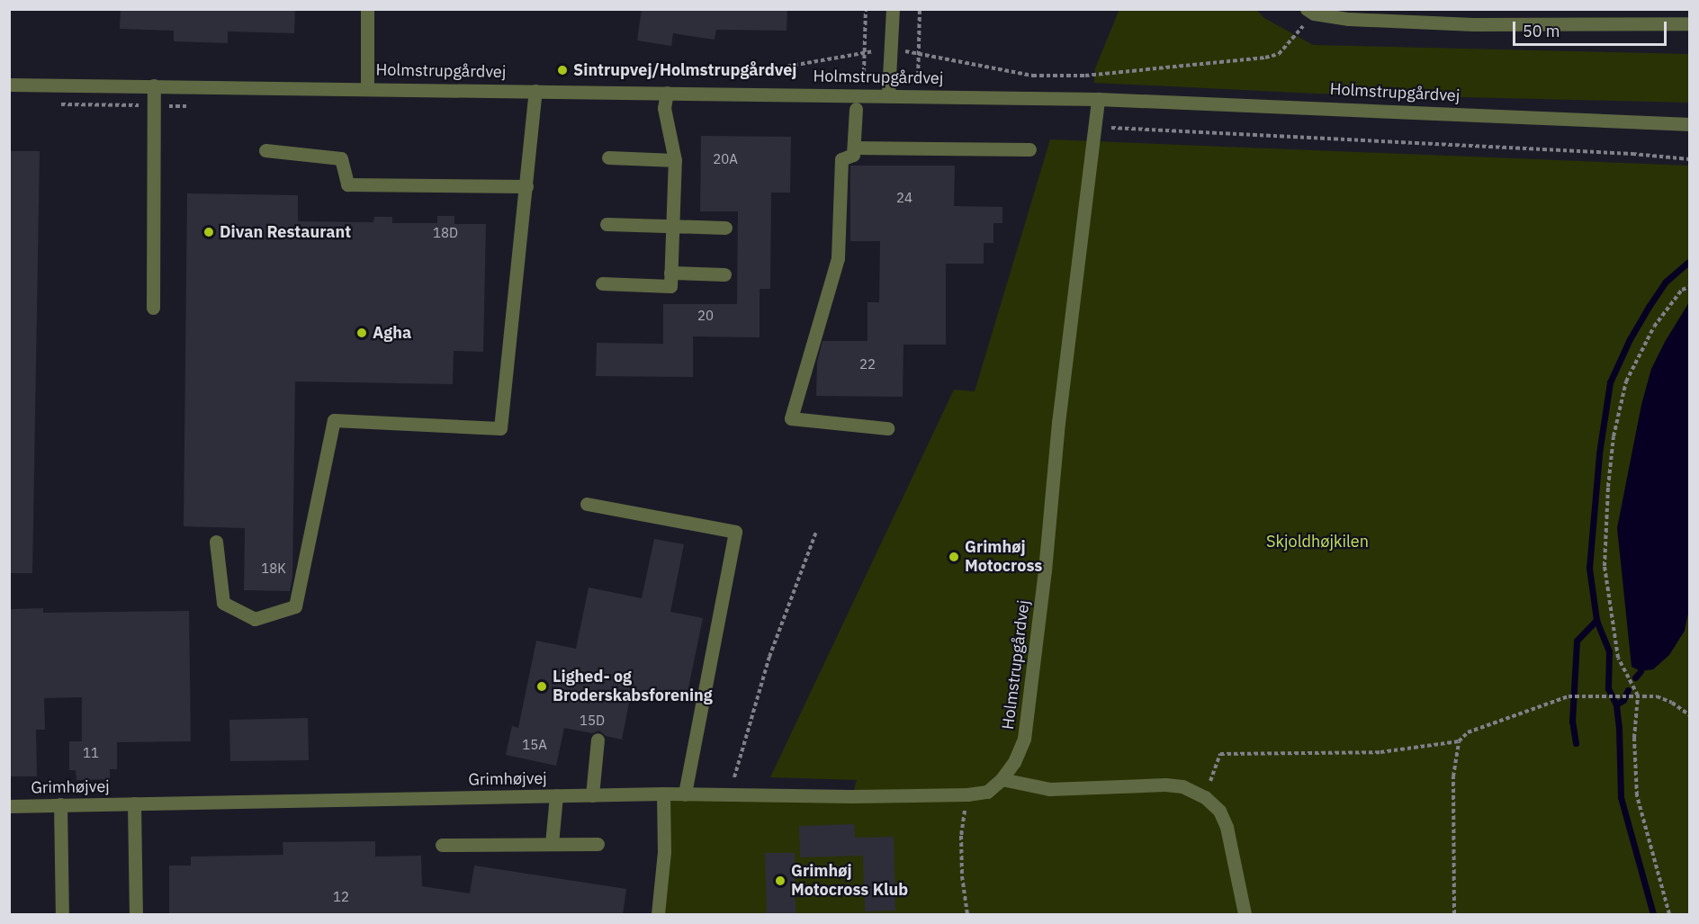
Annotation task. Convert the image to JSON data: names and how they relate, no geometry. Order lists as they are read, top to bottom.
{
  "streets": {
    "street": ["Holmstrupgårdvej", "Grimhøjvej"]
  },
  "crossings": [
    ["Holmstrupgårdvej", "Grimhøjvej"]
  ],
  "parks": ["Skjoldhøjkilen"],
  "places": [
    "Sintrupvej/Holmstrupgårdvej",
    "Divan Restaurant",
    "Agha",
    "Grimhøj Motocross",
    "Lighed- og Broderskabsforening",
    "Grimhøj Motocross Klub"
  ],
  "house_numbers": [
    "20A",
    "24",
    "18D",
    "20",
    "22",
    "18K",
    "15D",
    "15A",
    "11",
    "12"
  ],
  "scale_bar": "50 m"
}
